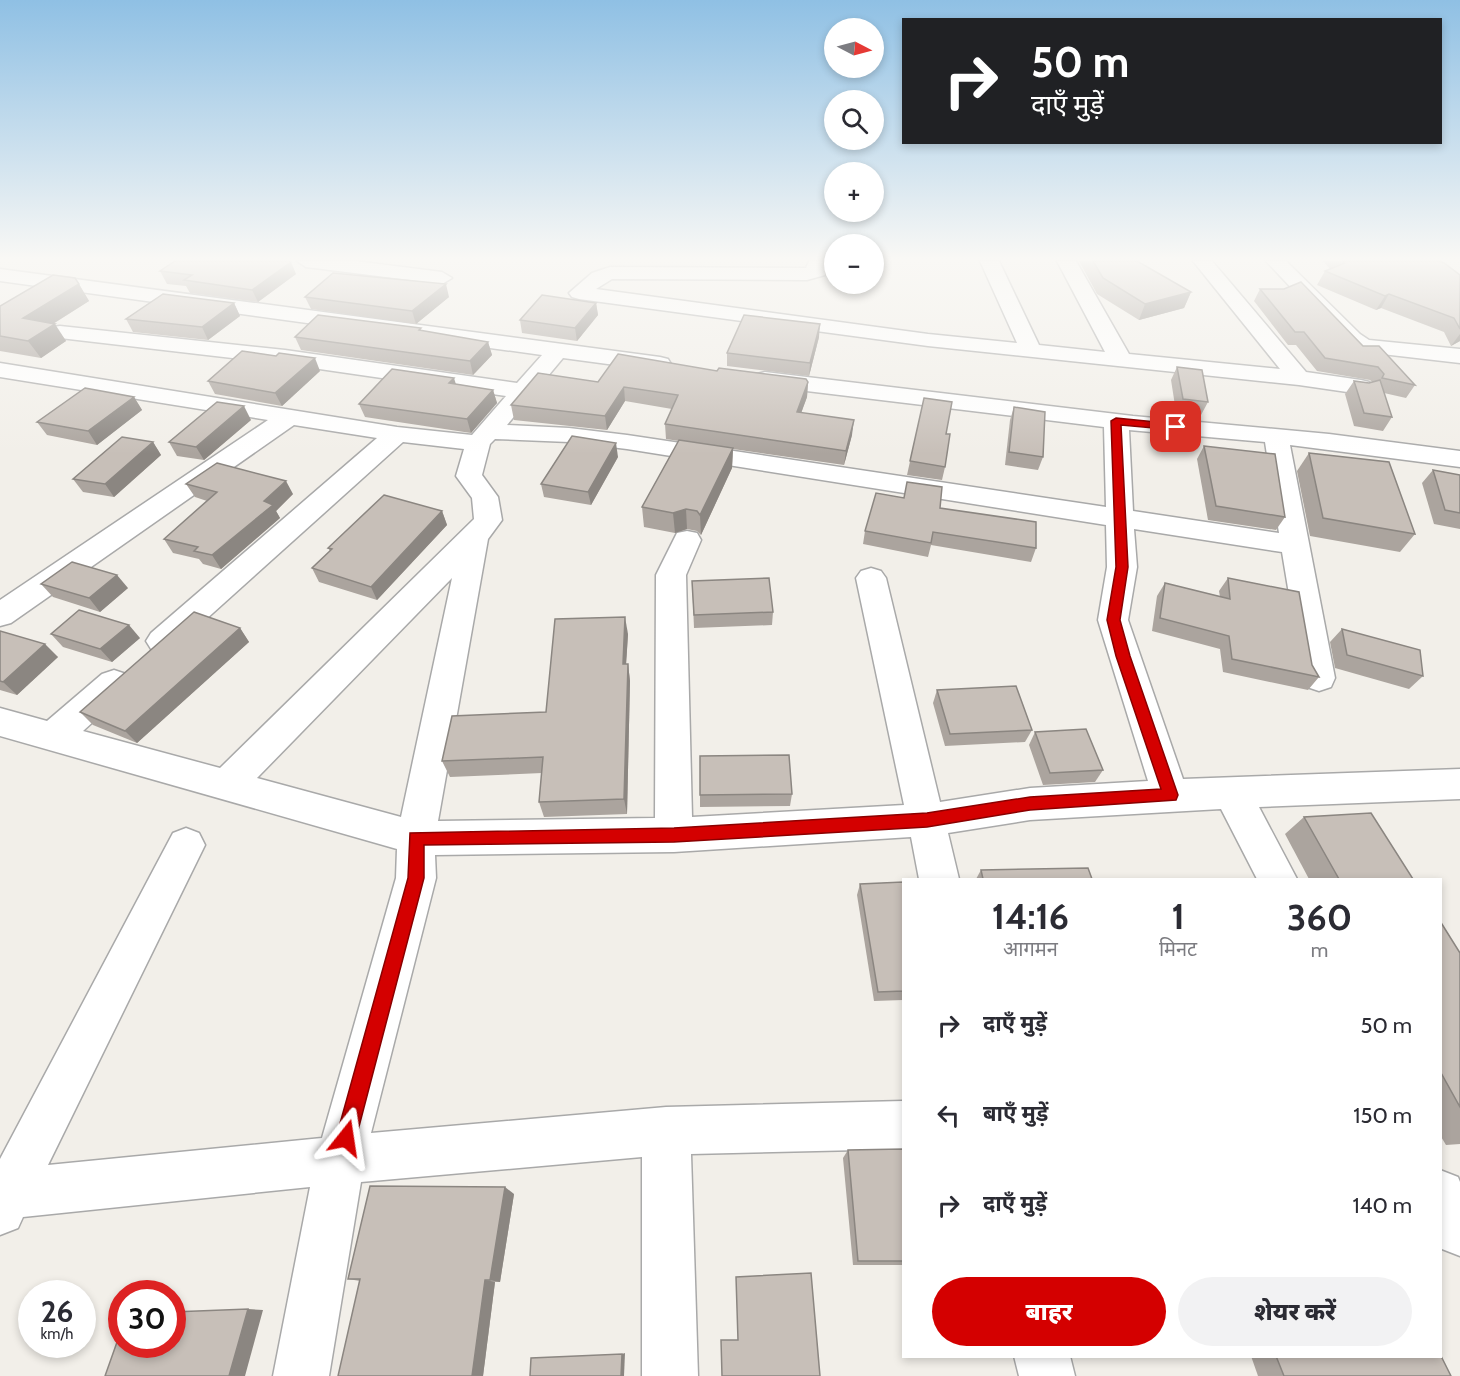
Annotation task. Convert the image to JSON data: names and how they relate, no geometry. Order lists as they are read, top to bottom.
{
  "north": "right",
  "page": {
    "map_buttons": ["+", "−"],
    "turn": ["50 m", "दाएँ मुड़ें"],
    "eta": [
      "14:16",
      "आगमन",
      "1",
      "मिनट",
      "360",
      "m"
    ],
    "list": [
      {
        "name": "दाएँ मुड़ें",
        "value": "50 m"
      },
      {
        "name": "बाएँ मुड़ें",
        "value": "150 m"
      },
      {
        "name": "दाएँ मुड़ें",
        "value": "140 m"
      }
    ],
    "buttons": ["बाहर", "शेयर करें"],
    "speed": "26 km/h",
    "limit": "30"
  }
}
